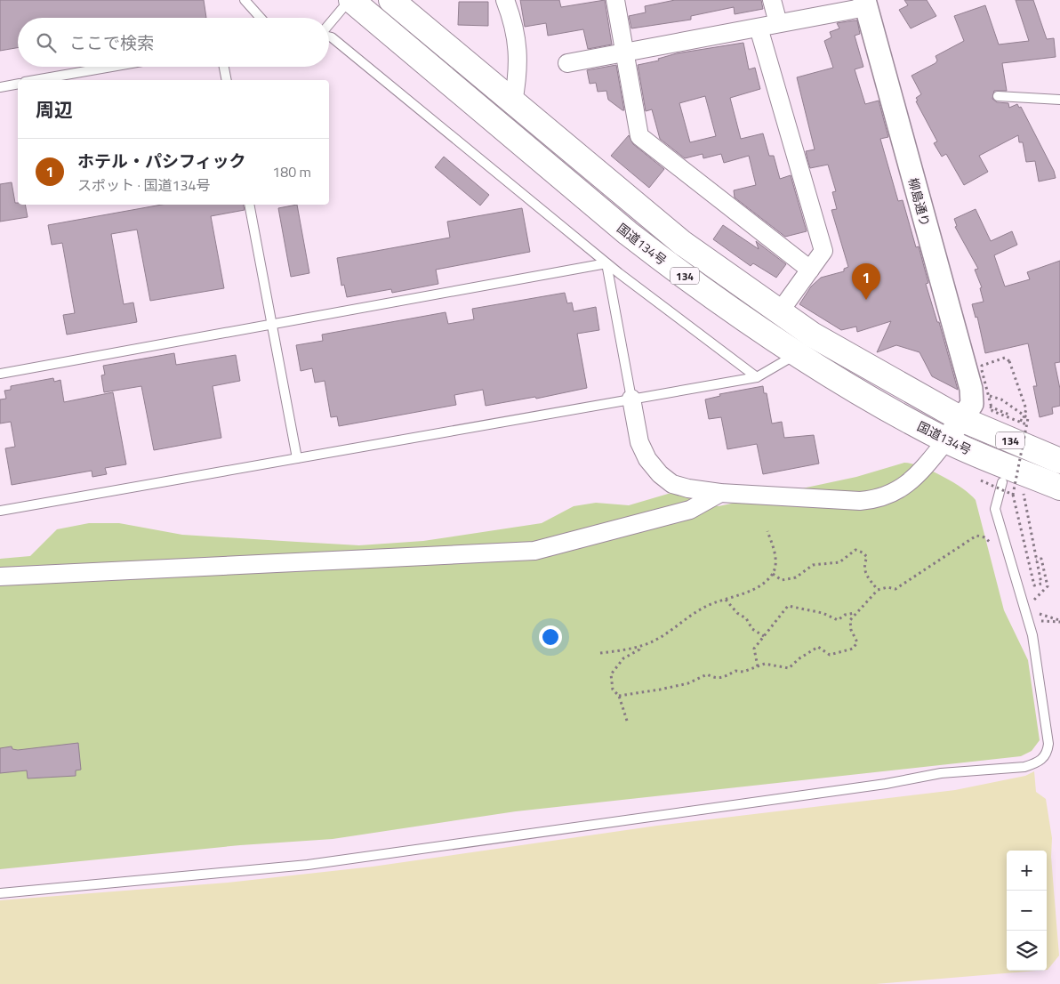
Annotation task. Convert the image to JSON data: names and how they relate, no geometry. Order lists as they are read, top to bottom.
{
  "streets": {
    "highway": ["国道134号", "134"],
    "street": ["柳島通り"]
  },
  "crossings": [
    ["柳島通り", "国道134号"]
  ],
  "page": {
    "search": "ここで検索",
    "heading": "周辺",
    "list": [
      {
        "mark": "1",
        "name": "ホテル・パシフィック",
        "note": "スポット · 国道134号",
        "value": "180 m"
      }
    ],
    "pins": "1",
    "map_buttons": ["+", "−"]
  }
}
